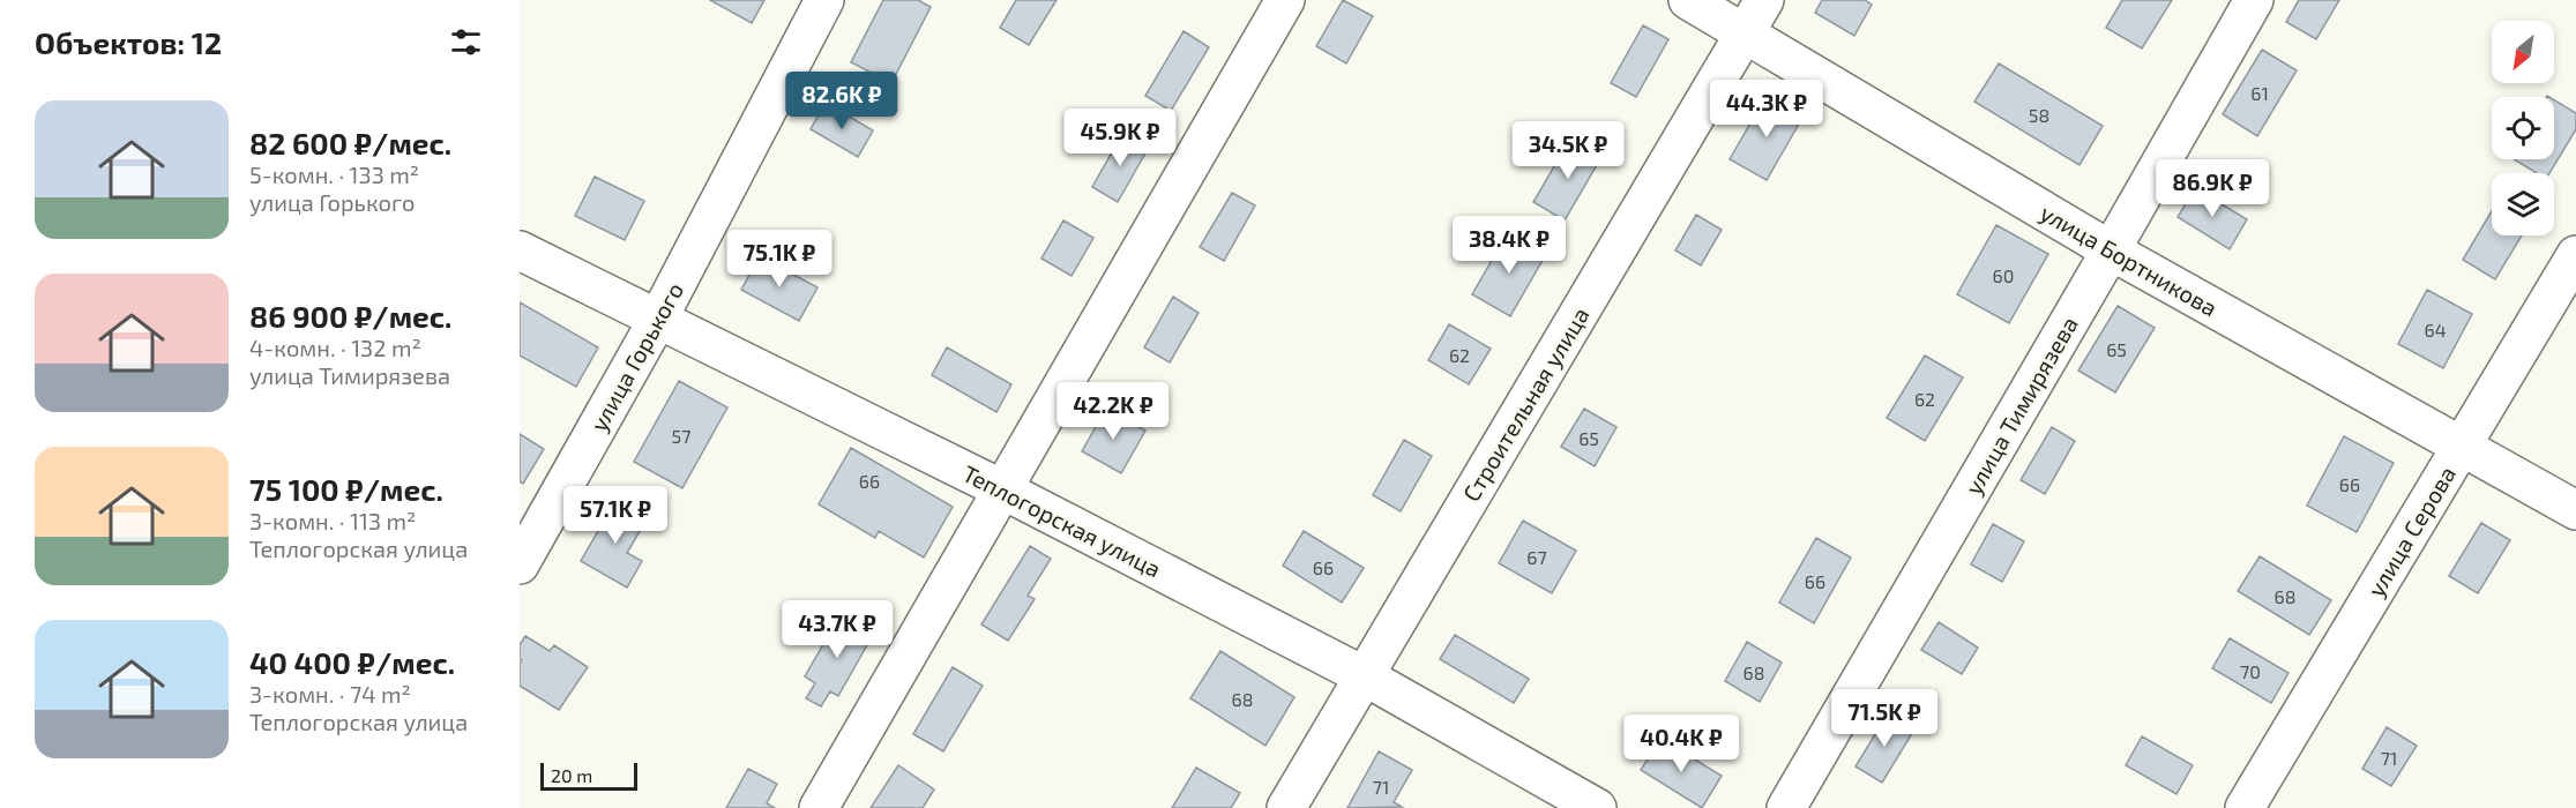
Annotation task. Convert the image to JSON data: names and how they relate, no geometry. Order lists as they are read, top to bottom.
{
  "streets": {
    "street": [
      "улица Бортникова",
      "улица Горького",
      "Строительная улица",
      "улица Тимирязева",
      "Теплогорская улица",
      "улица Серова"
    ]
  },
  "crossings": [
    ["улица Бортникова", "Строительная улица"],
    ["улица Бортникова", "улица Тимирязева"],
    ["улица Бортникова", "улица Серова"],
    ["улица Горького", "Теплогорская улица"],
    ["Строительная улица", "Теплогорская улица"]
  ],
  "house_numbers": [
    "61",
    "58",
    "60",
    "64",
    "65",
    "62",
    "62",
    "57",
    "65",
    "66",
    "66",
    "67",
    "66",
    "66",
    "68",
    "70",
    "68",
    "68",
    "71",
    "71"
  ],
  "scale_bar": "20 m",
  "north": "bottom left",
  "page": {
    "heading": "Объектов: 12",
    "price": [
      "82.6K ₽",
      "44.3K ₽",
      "45.9K ₽",
      "34.5K ₽",
      "86.9K ₽",
      "38.4K ₽",
      "75.1K ₽",
      "42.2K ₽",
      "57.1K ₽",
      "43.7K ₽",
      "71.5K ₽",
      "40.4K ₽"
    ],
    "list": [
      {
        "name": "82 600 ₽/мес.",
        "note": "5-комн. · 133 m² · улица Горького"
      },
      {
        "name": "86 900 ₽/мес.",
        "note": "4-комн. · 132 m² · улица Тимирязева"
      },
      {
        "name": "75 100 ₽/мес.",
        "note": "3-комн. · 113 m² · Теплогорская улица"
      },
      {
        "name": "40 400 ₽/мес.",
        "note": "3-комн. · 74 m² · Теплогорская улица"
      }
    ],
    "scale": "20 m"
  }
}
